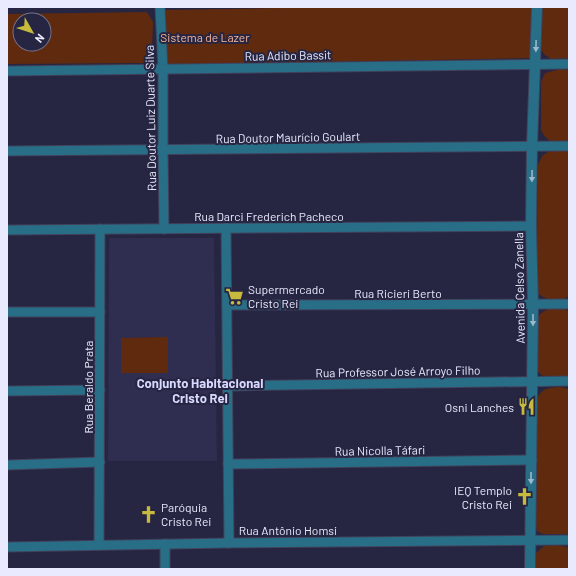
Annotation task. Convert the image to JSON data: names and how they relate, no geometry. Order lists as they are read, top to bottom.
{
  "streets": {
    "street": [
      "Rua Adibo Bassit",
      "Rua Doutor Luiz Duarte Silva",
      "Rua Doutor Maurício Goulart",
      "Rua Darci Frederich Pacheco",
      "Avenida Celso Zanella",
      "Rua Ricieri Berto",
      "Rua Professor José Arroyo Filho",
      "Rua Beraldo Prata",
      "Rua Nicolla Táfari",
      "Rua Antônio Homsi"
    ]
  },
  "crossings": [
    ["Rua Adibo Bassit", "Rua Doutor Luiz Duarte Silva"],
    ["Rua Adibo Bassit", "Avenida Celso Zanella"],
    ["Rua Doutor Luiz Duarte Silva", "Rua Doutor Maurício Goulart"],
    ["Rua Doutor Luiz Duarte Silva", "Rua Darci Frederich Pacheco"],
    ["Rua Doutor Maurício Goulart", "Avenida Celso Zanella"],
    ["Rua Darci Frederich Pacheco", "Avenida Celso Zanella"],
    ["Rua Darci Frederich Pacheco", "Rua Beraldo Prata"],
    ["Avenida Celso Zanella", "Rua Ricieri Berto"],
    ["Avenida Celso Zanella", "Rua Professor José Arroyo Filho"],
    ["Avenida Celso Zanella", "Rua Nicolla Táfari"],
    ["Avenida Celso Zanella", "Rua Antônio Homsi"],
    ["Rua Beraldo Prata", "Rua Antônio Homsi"]
  ],
  "one_way": ["Avenida Celso Zanella"],
  "districts": ["Conjunto Habitacional Cristo Rei"],
  "parks": ["Sistema de Lazer"],
  "places": {
    "supermarket": ["Supermercado Cristo Rei"],
    "restaurant": ["Osni Lanches"],
    "church": ["IEQ Templo Cristo Rei", "Paróquia Cristo Rei"]
  },
  "north": "bottom right"
}
